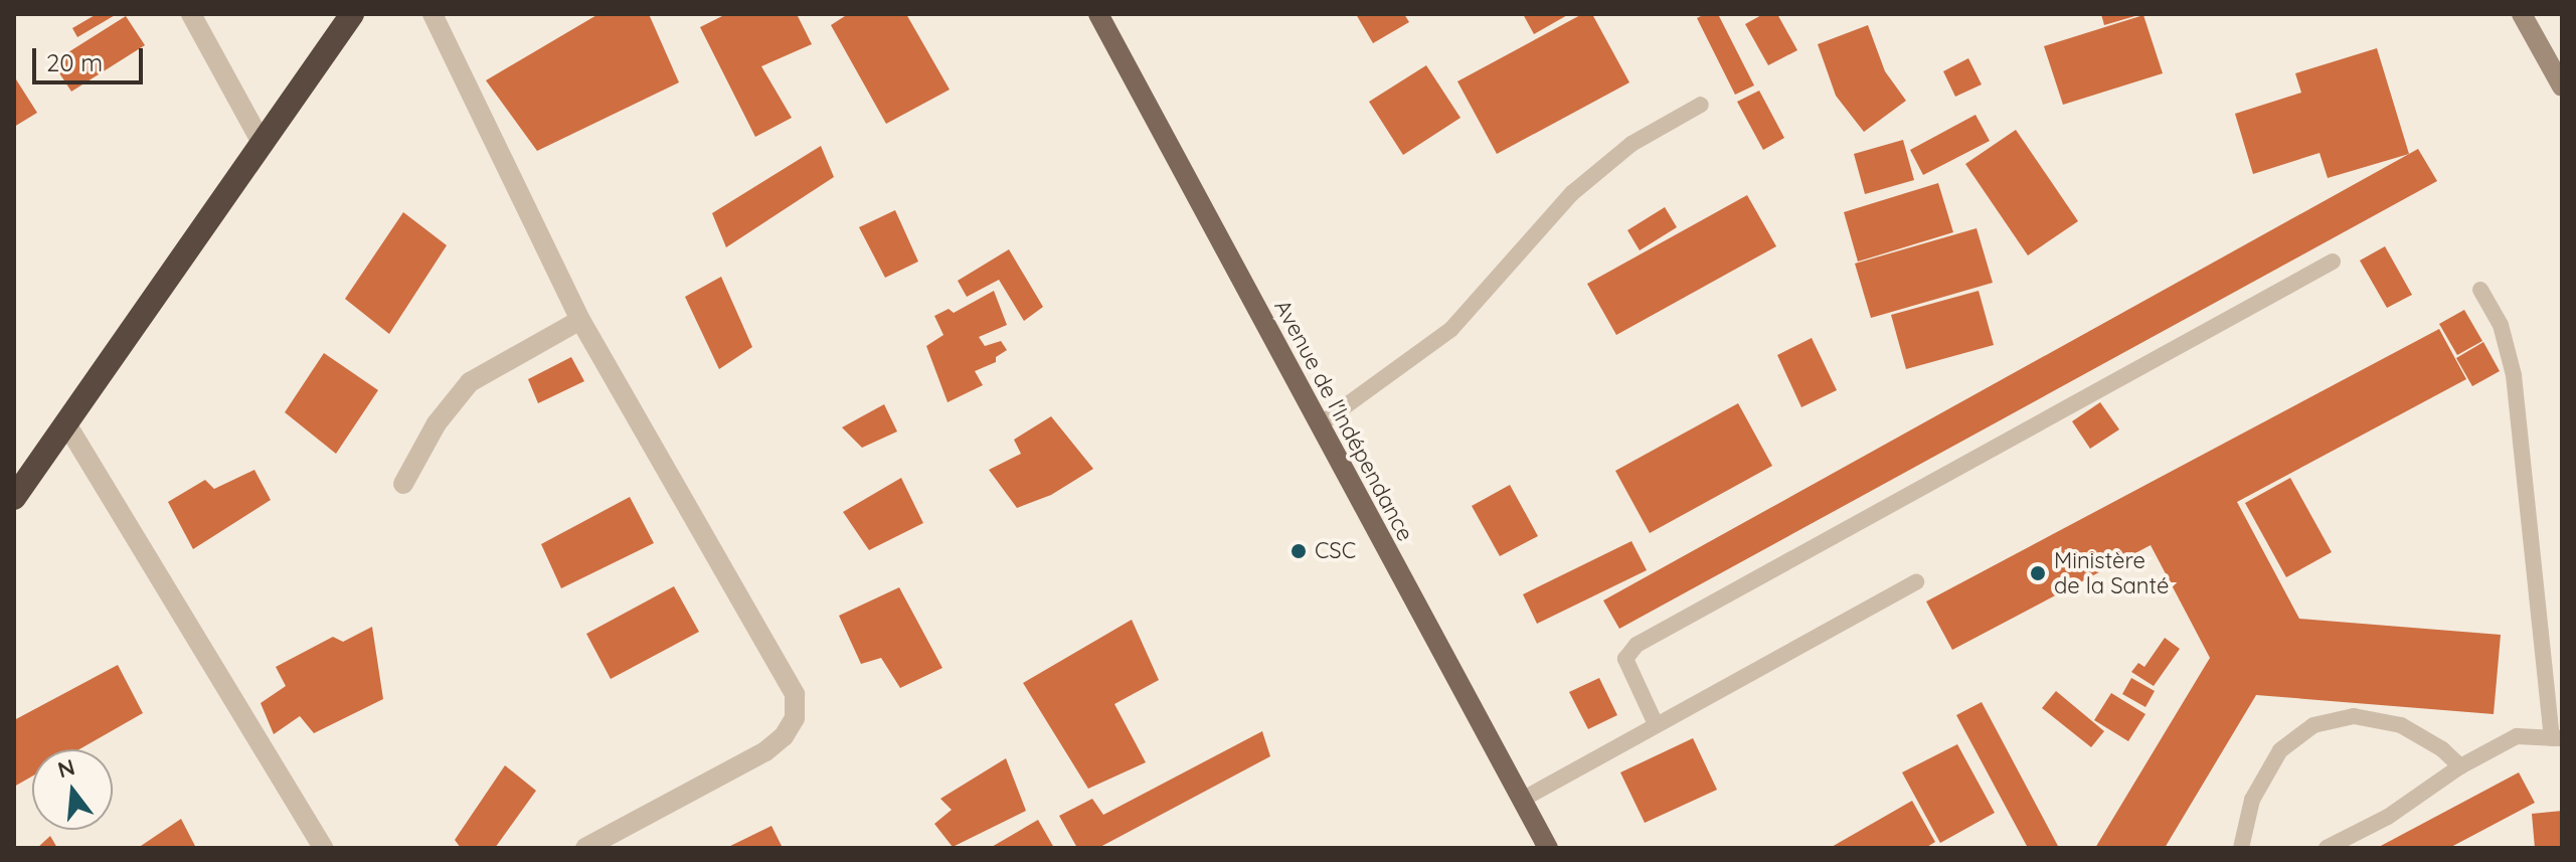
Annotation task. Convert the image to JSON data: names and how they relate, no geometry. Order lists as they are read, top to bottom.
{
  "streets": {
    "main road": ["Avenue de l'Indépendance"]
  },
  "places": ["CSC", "Ministère de la Santé"],
  "scale_bar": "20 m",
  "north": "top"
}
